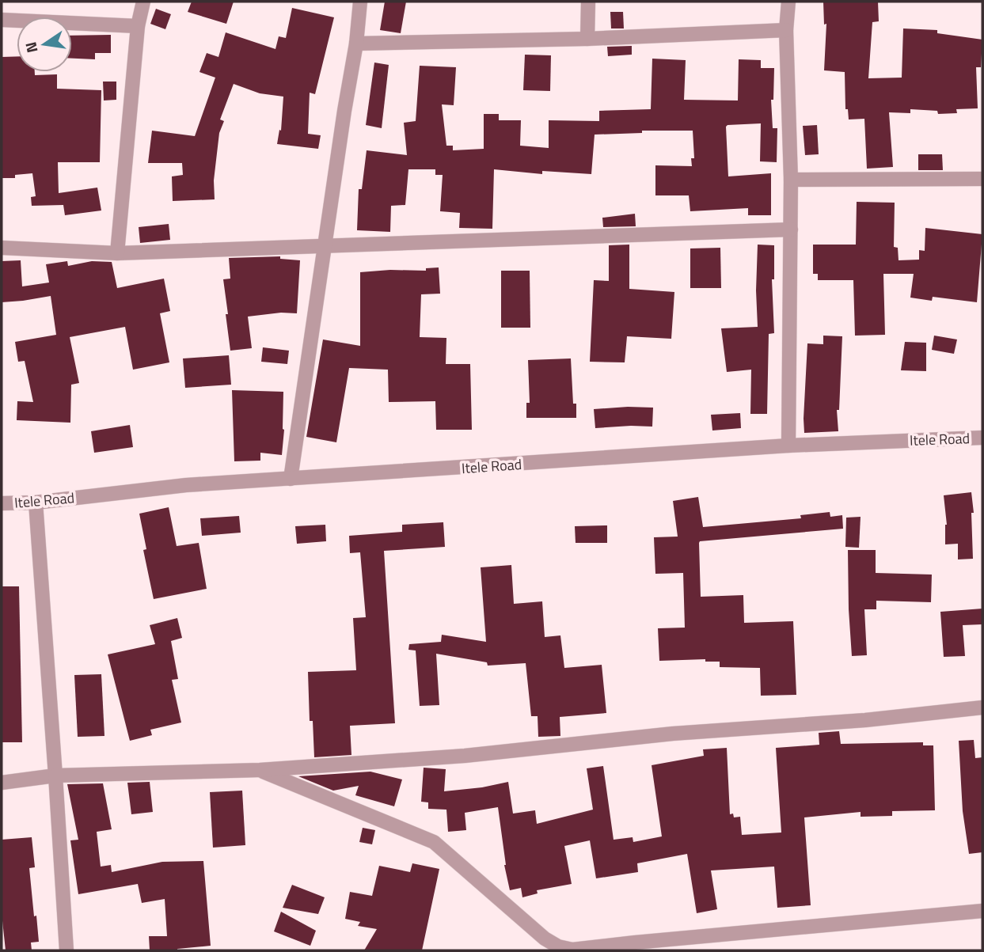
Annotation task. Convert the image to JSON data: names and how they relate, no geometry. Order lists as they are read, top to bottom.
{
  "streets": {
    "street": ["Itele Road"]
  },
  "north": "left"
}
